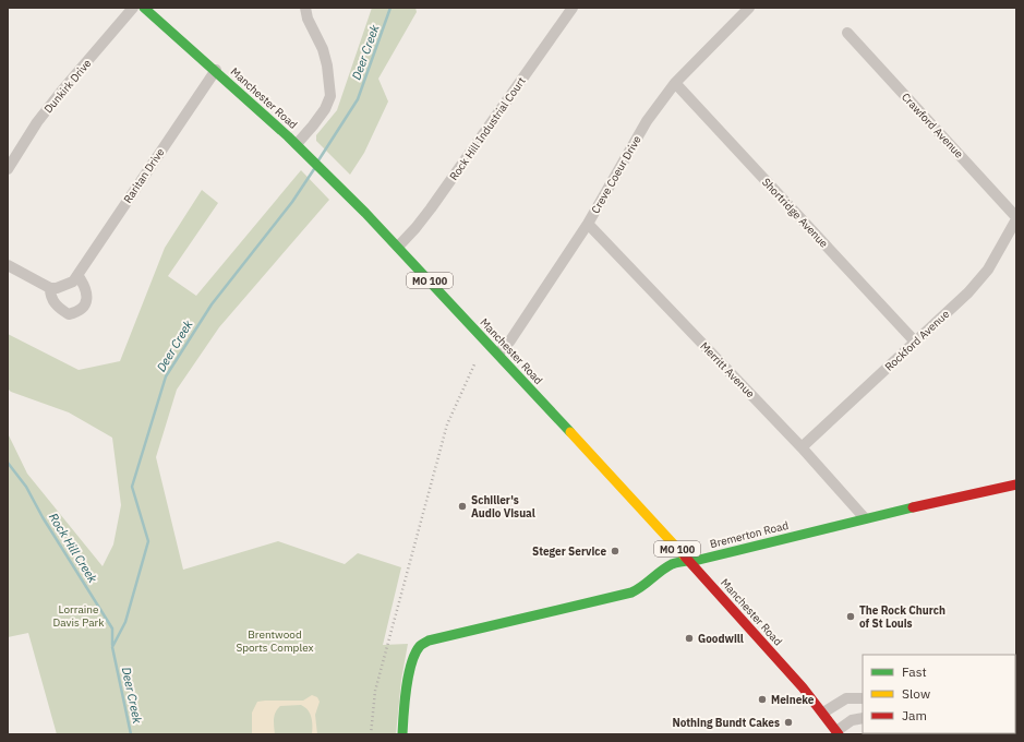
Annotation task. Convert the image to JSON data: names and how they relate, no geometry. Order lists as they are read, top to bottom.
{
  "streets": {
    "main road": ["Manchester Road", "MO 100", "Bremerton Road"],
    "street": [
      "Dunkirk Drive",
      "Crawford Avenue",
      "Rock Hill Industrial Court",
      "Creve Coeur Drive",
      "Raritan Drive",
      "Shortridge Avenue",
      "Rockford Avenue",
      "Merritt Avenue"
    ]
  },
  "crossings": [
    ["Manchester Road", "Rock Hill Industrial Court"],
    ["Manchester Road", "Creve Coeur Drive"],
    ["Manchester Road", "Raritan Drive"],
    ["Manchester Road", "Bremerton Road"],
    ["Crawford Avenue", "Rockford Avenue"],
    ["Creve Coeur Drive", "Shortridge Avenue"],
    ["Creve Coeur Drive", "Merritt Avenue"],
    ["Shortridge Avenue", "Rockford Avenue"],
    ["Rockford Avenue", "Merritt Avenue"],
    ["Merritt Avenue", "Bremerton Road"]
  ],
  "water": ["Deer Creek", "Rock Hill Creek"],
  "parks": ["Lorraine Davis Park", "Brentwood Sports Complex"],
  "places": [
    "Schiller's Audio Visual",
    "Steger Service",
    "The Rock Church of St Louis",
    "Goodwill",
    "Meineke",
    "Nothing Bundt Cakes"
  ],
  "legend": ["Fast", "Slow", "Jam"]
}
